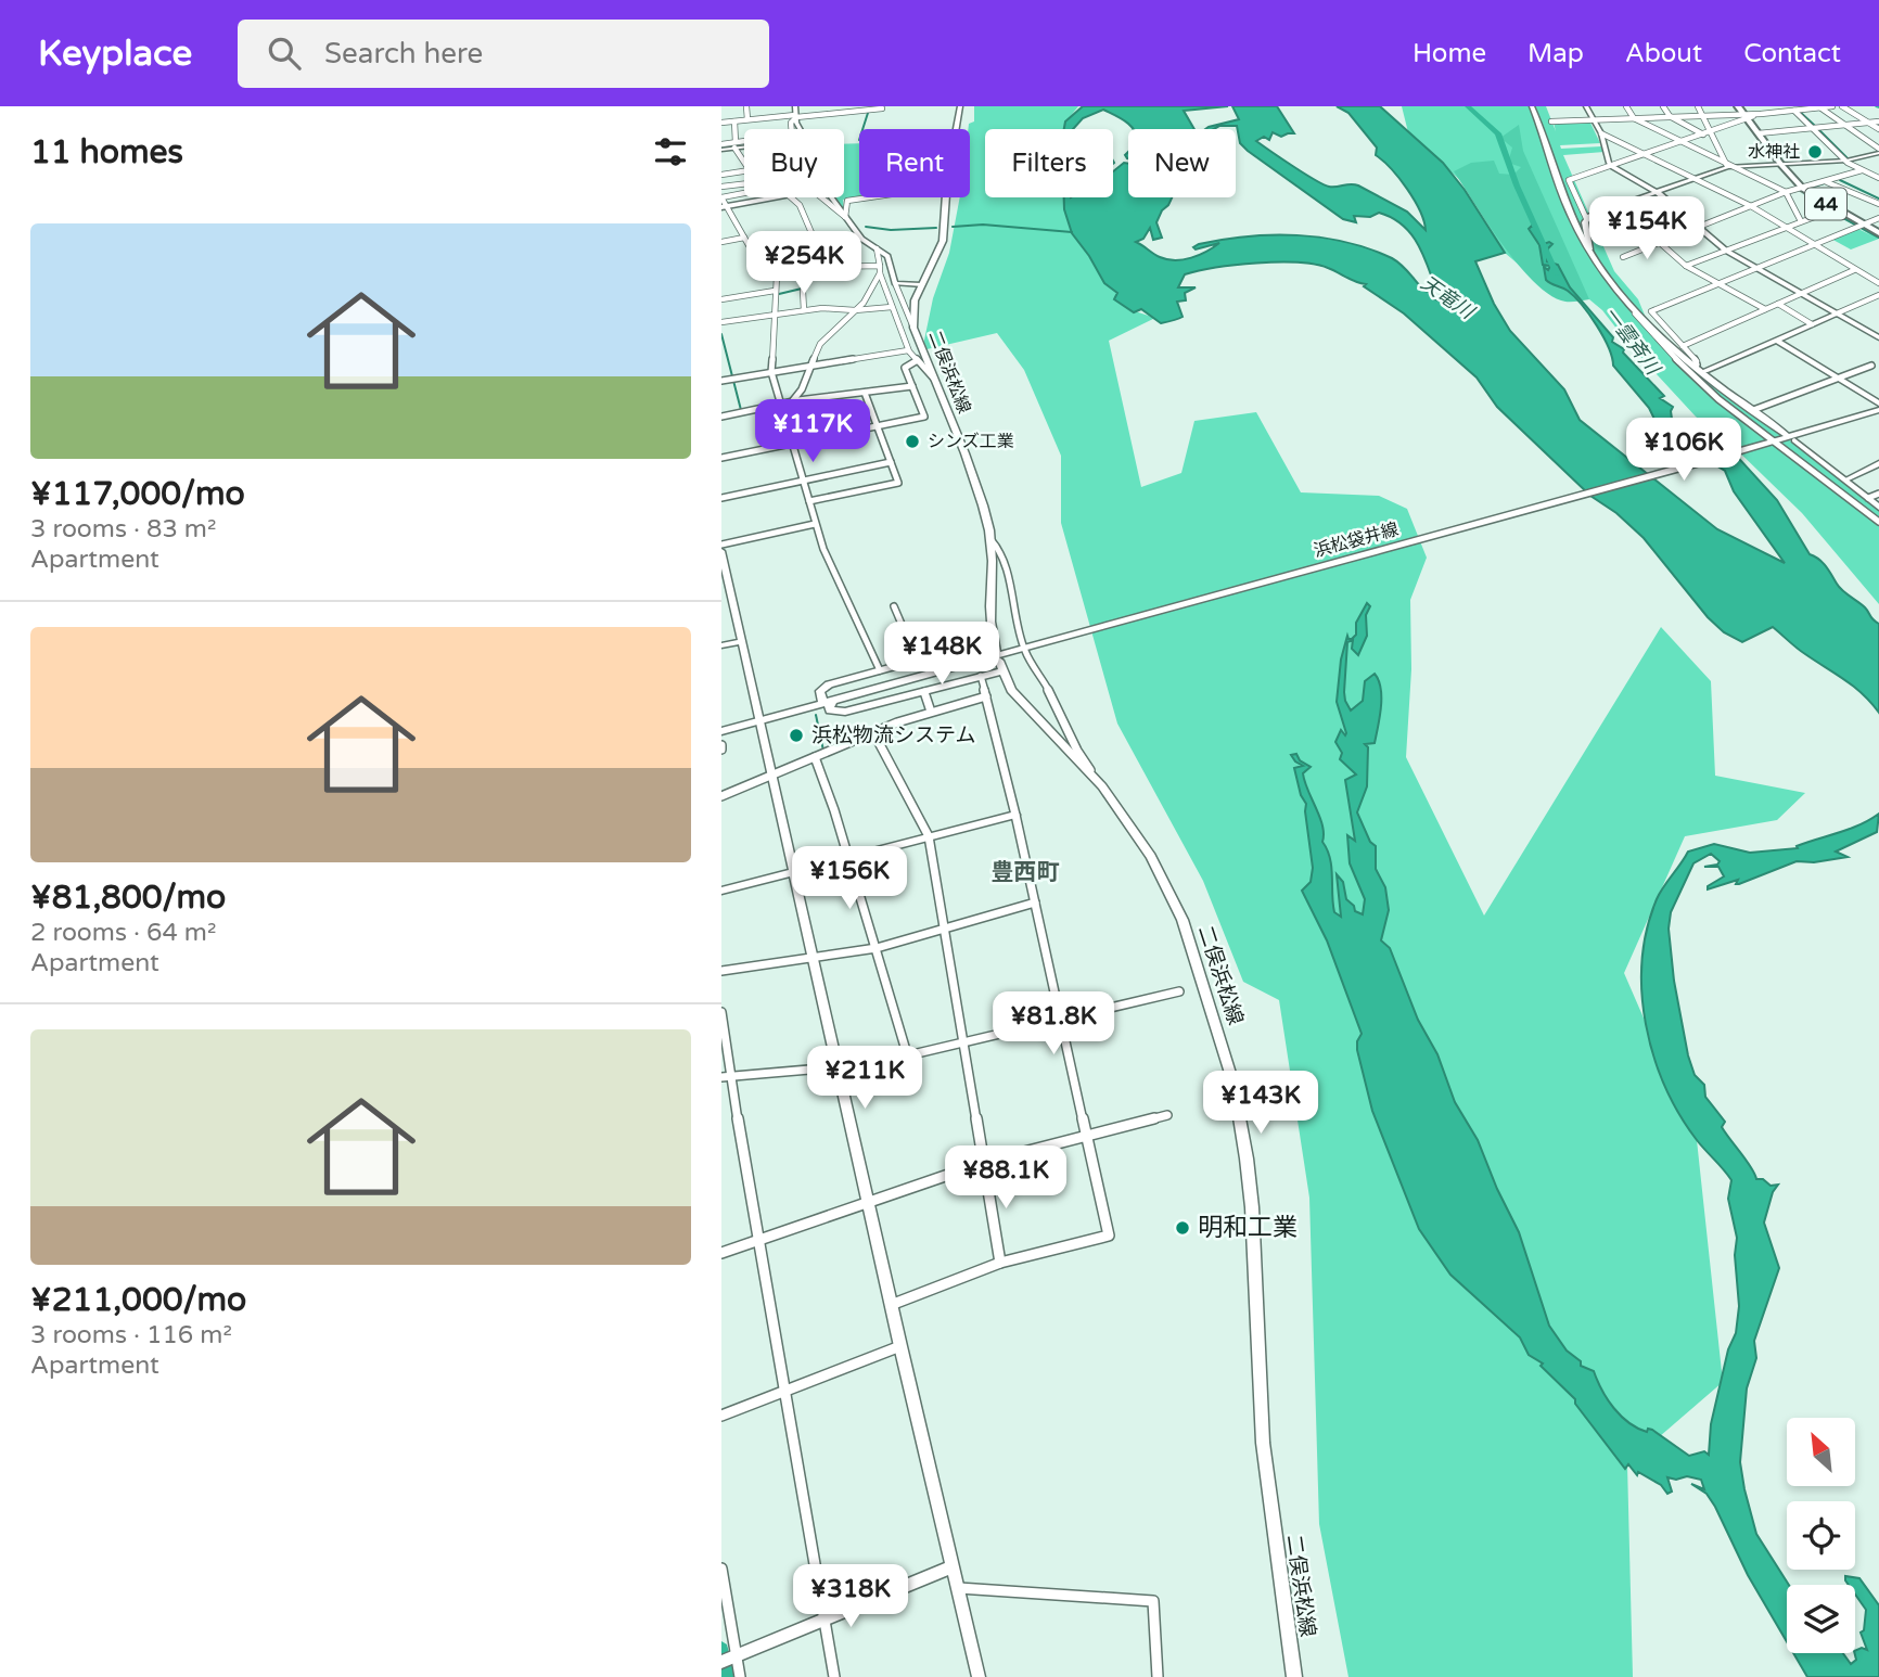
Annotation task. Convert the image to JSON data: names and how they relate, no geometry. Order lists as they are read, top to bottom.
{
  "streets": {
    "main road": ["44", "二俣浜松線", "浜松袋井線"]
  },
  "districts": ["豊西町"],
  "water": ["天竜川", "一雲斉川"],
  "places": [
    "水神社",
    "シンズ工業",
    "浜松物流システム",
    "明和工業"
  ],
  "north": "top left",
  "page": {
    "header": "Keyplace",
    "search": "Search here",
    "nav": [
      "Home",
      "Map",
      "About",
      "Contact"
    ],
    "heading": "11 homes",
    "chip": [
      "Buy",
      "Rent",
      "Filters",
      "New"
    ],
    "price": [
      "¥154K",
      "¥254K",
      "¥117K",
      "¥106K",
      "¥148K",
      "¥156K",
      "¥81.8K",
      "¥211K",
      "¥143K",
      "¥88.1K",
      "¥318K"
    ],
    "list": [
      {
        "name": "¥117,000/mo",
        "note": "3 rooms · 83 m² · Apartment"
      },
      {
        "name": "¥81,800/mo",
        "note": "2 rooms · 64 m² · Apartment"
      },
      {
        "name": "¥211,000/mo",
        "note": "3 rooms · 116 m² · Apartment"
      }
    ]
  }
}
